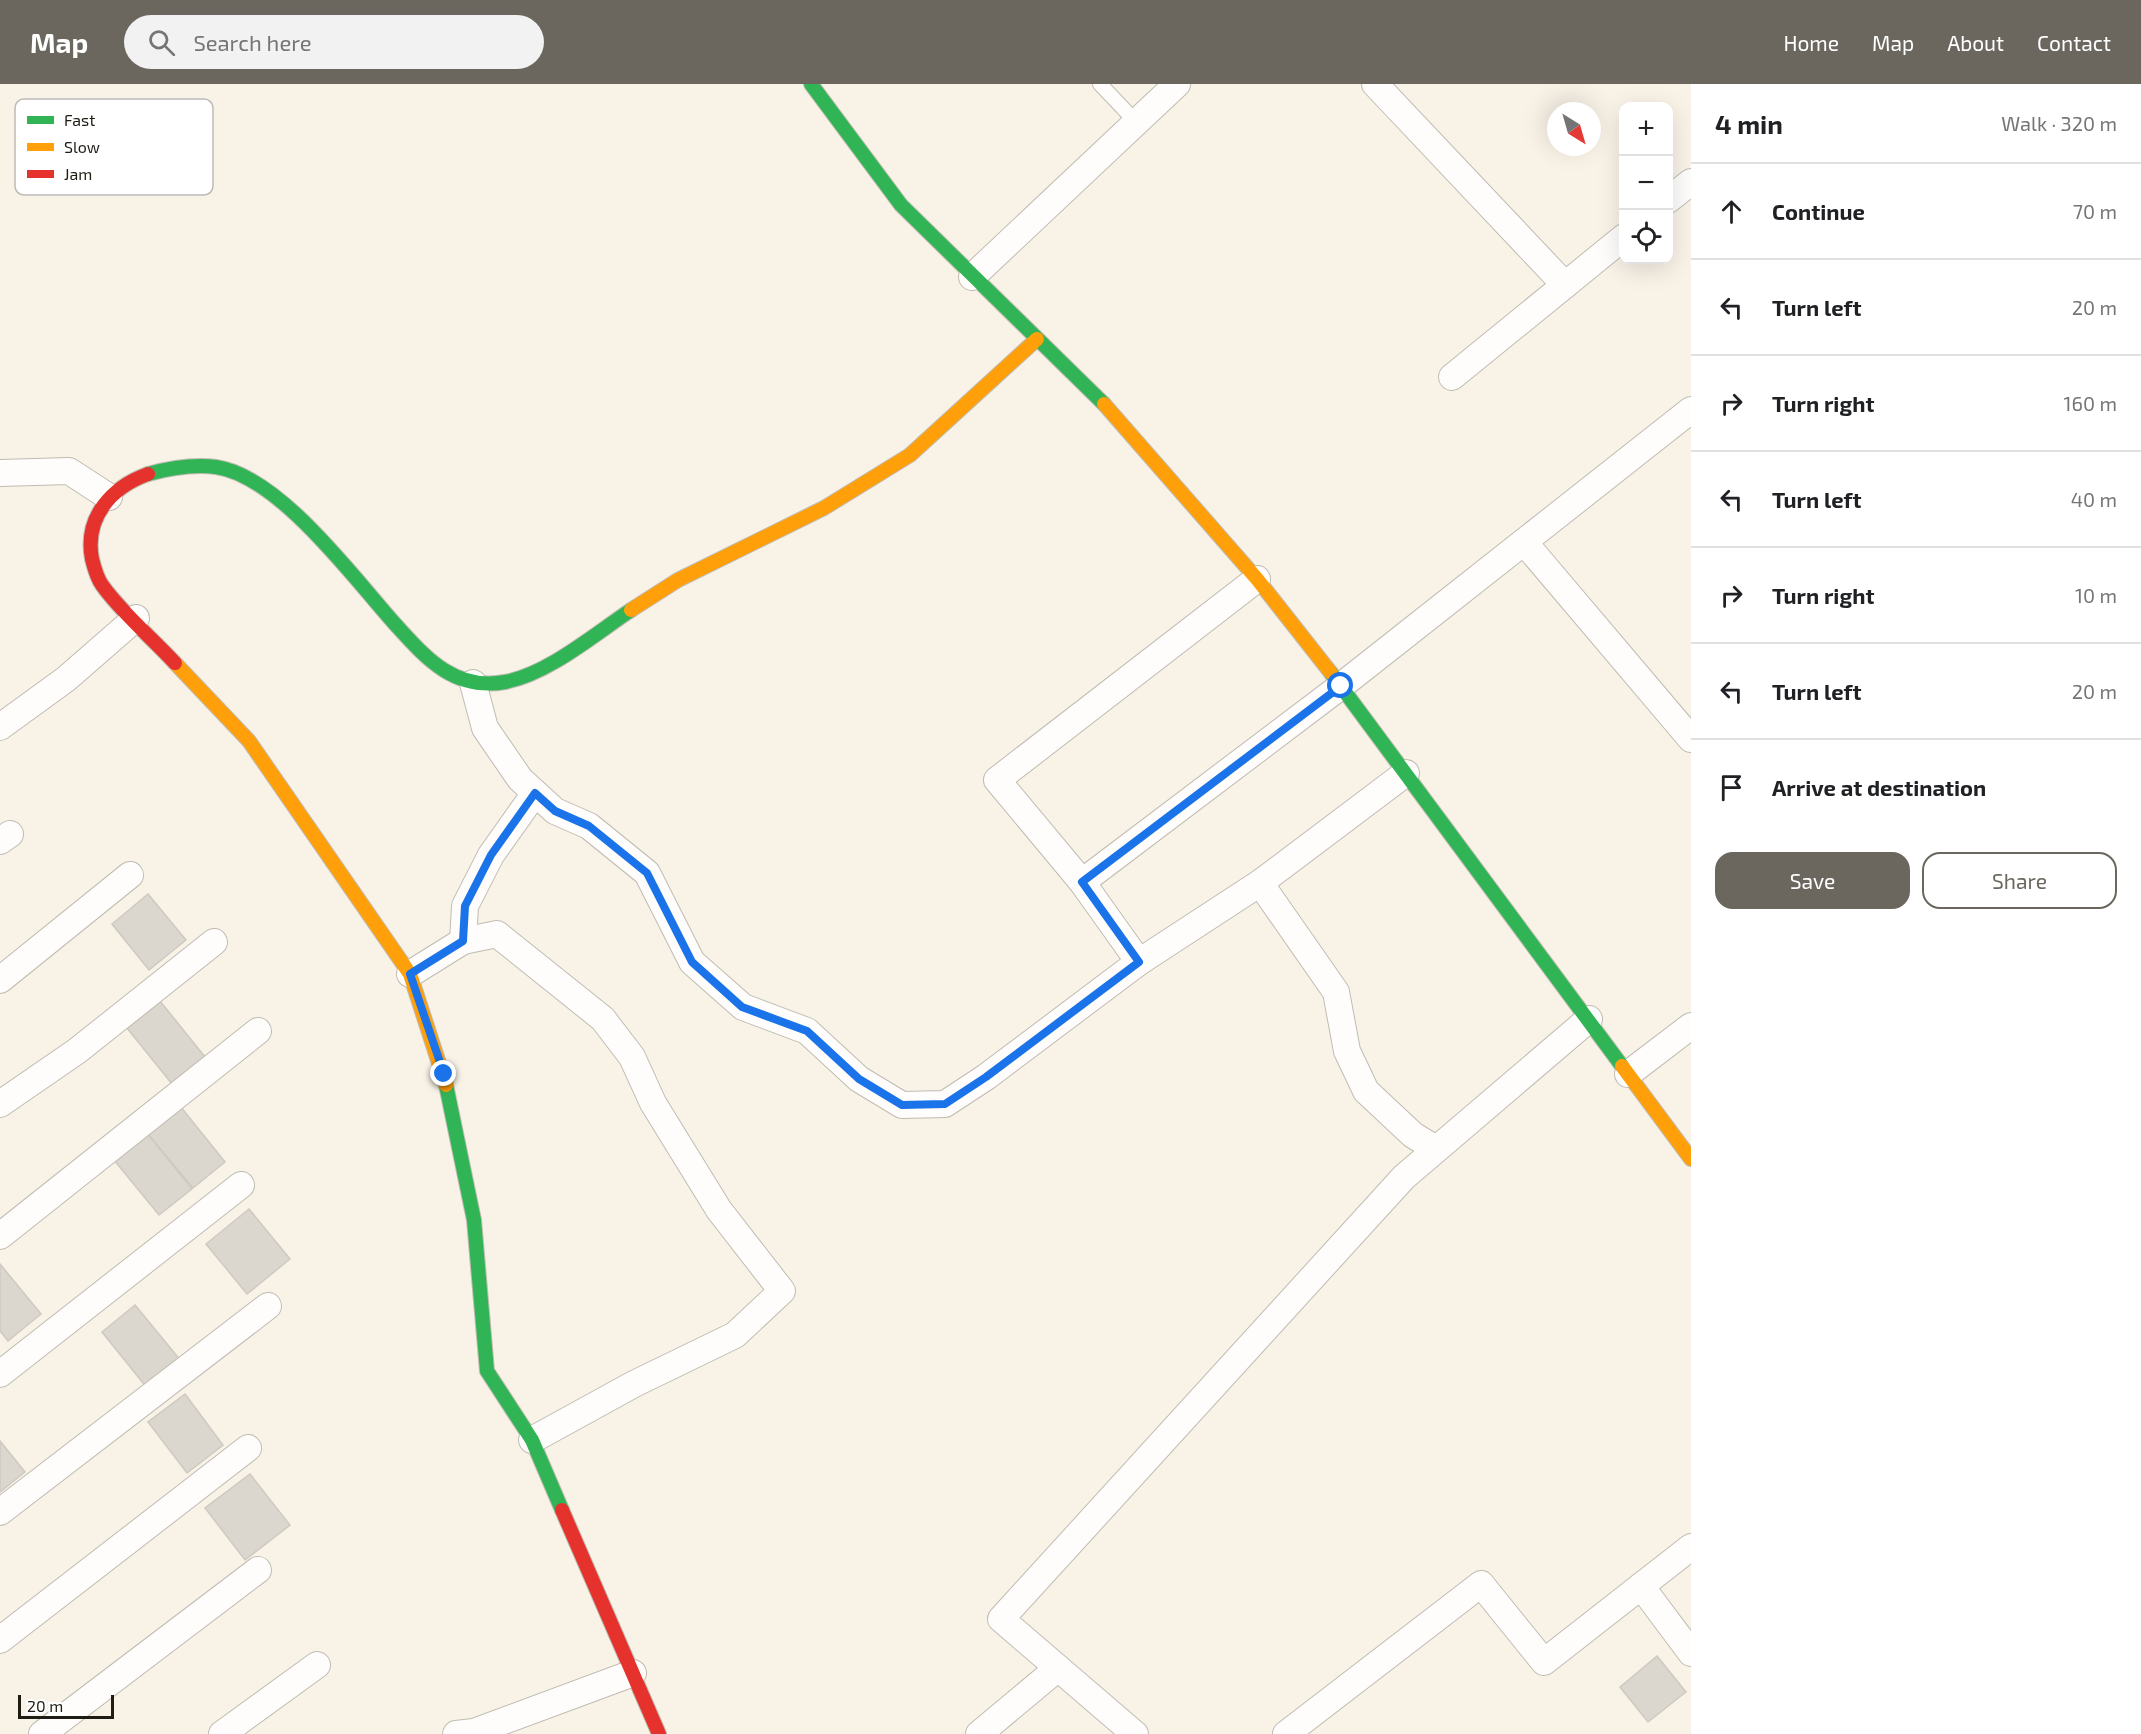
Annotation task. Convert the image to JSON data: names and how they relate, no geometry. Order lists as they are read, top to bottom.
{
  "legend": ["Fast", "Slow", "Jam"],
  "scale_bar": "20 m",
  "north": "bottom right",
  "page": {
    "header": "Map",
    "search": "Search here",
    "nav": [
      "Home",
      "Map",
      "About",
      "Contact"
    ],
    "heading": ["4 min", "Walk · 320 m"],
    "map_buttons": ["+", "−"],
    "list": [
      ["Continue", "70 m"],
      ["Turn left", "20 m"],
      ["Turn right", "160 m"],
      ["Turn left", "40 m"],
      ["Turn right", "10 m"],
      ["Turn left", "20 m"],
      "Arrive at destination"
    ],
    "buttons": ["Save", "Share"],
    "scale": "20 m"
  }
}
